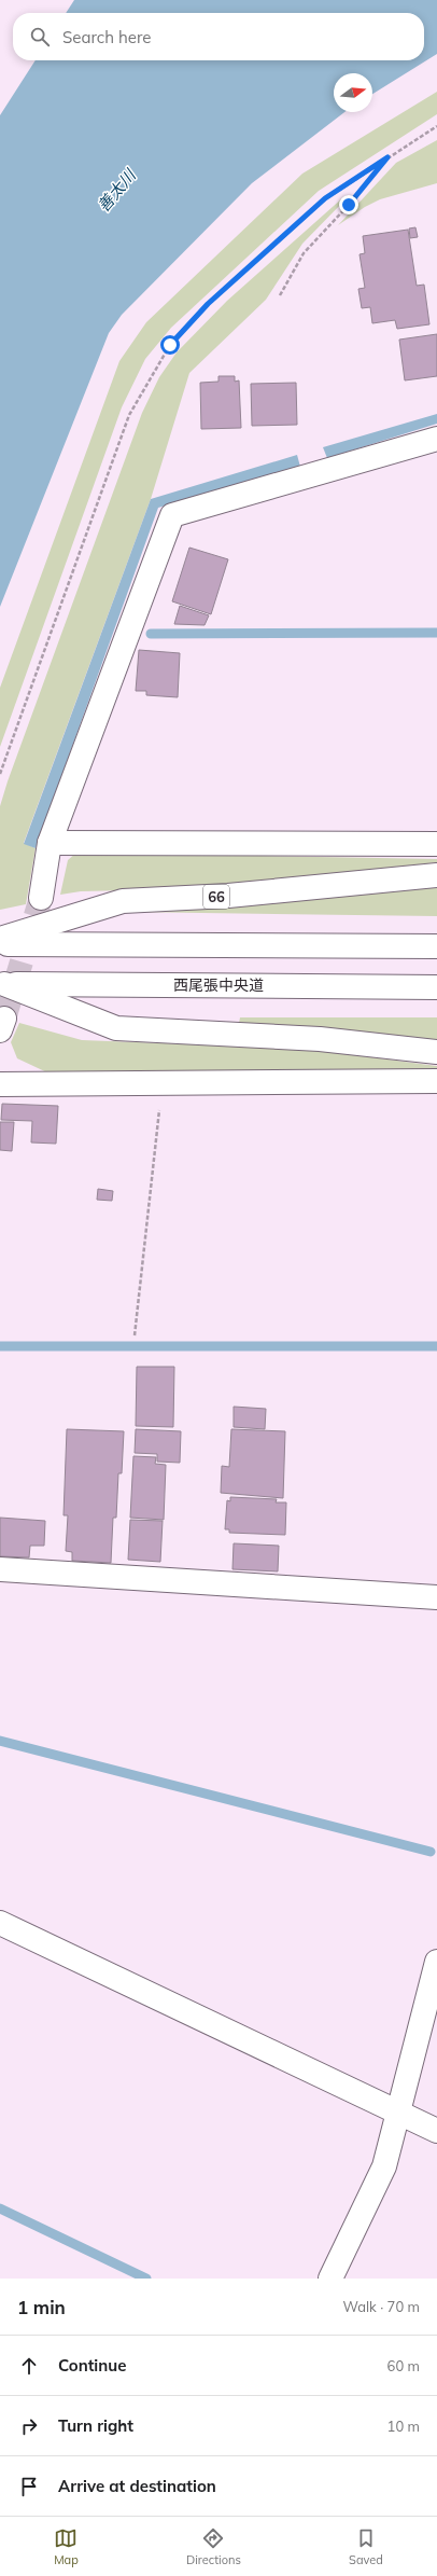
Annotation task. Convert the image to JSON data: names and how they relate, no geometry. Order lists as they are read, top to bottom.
{
  "streets": {
    "street": ["66", "西尾張中央道"]
  },
  "water": ["善太川"],
  "north": "right",
  "page": {
    "search": "Search here",
    "heading": ["1 min", "Walk · 70 m"],
    "list": [
      ["Continue", "60 m"],
      ["Turn right", "10 m"],
      "Arrive at destination"
    ],
    "nav": ["Map", "Directions", "Saved"]
  }
}
